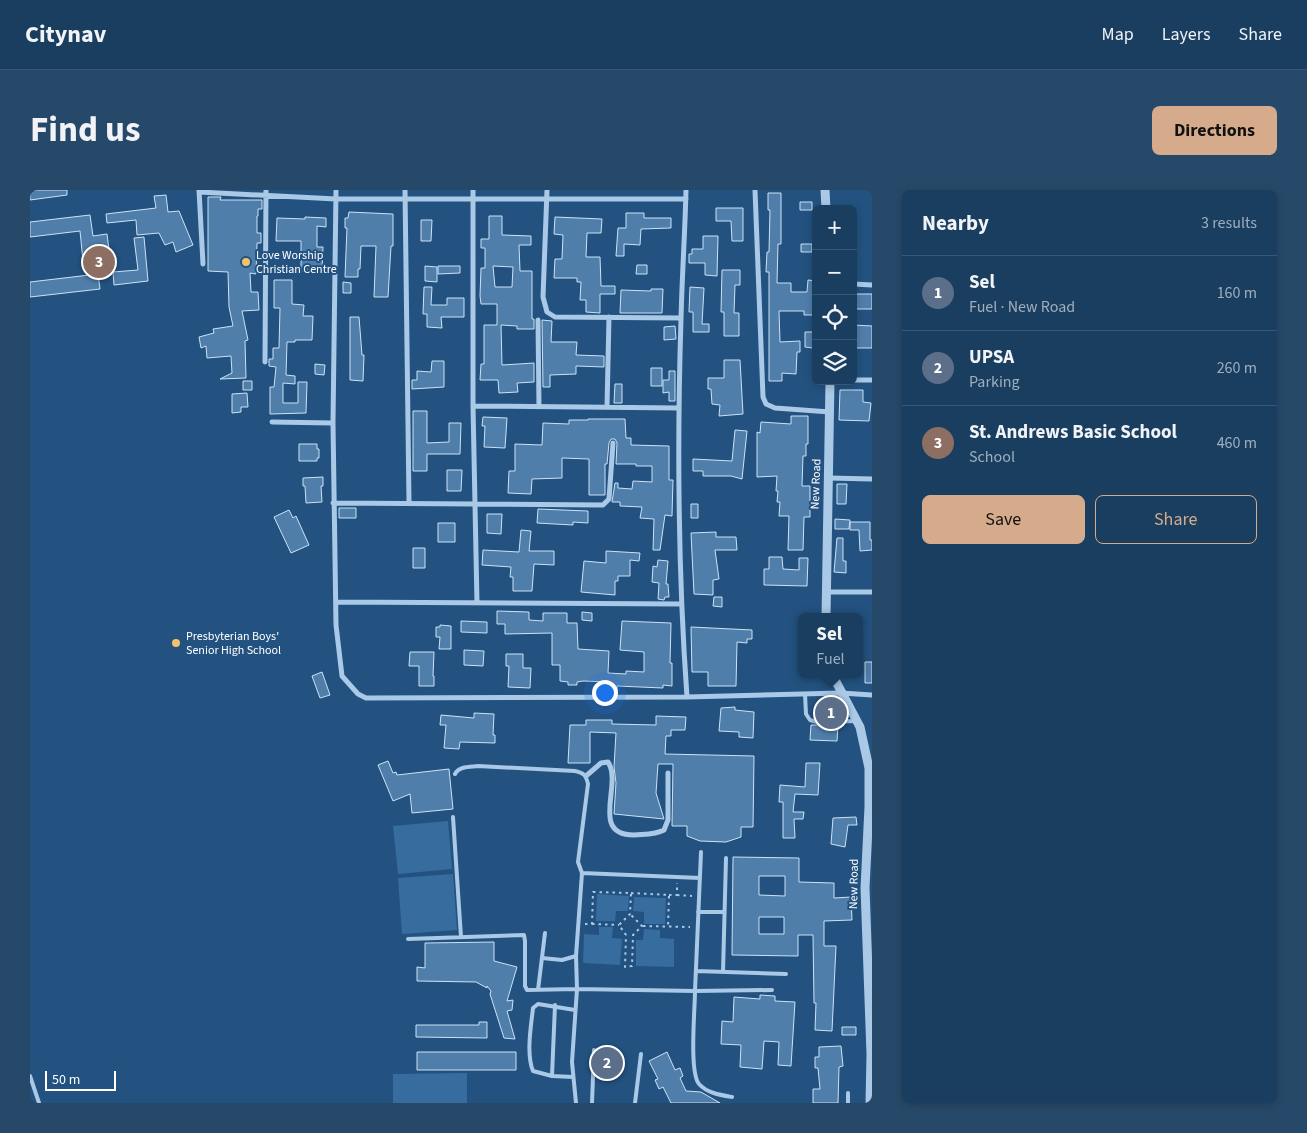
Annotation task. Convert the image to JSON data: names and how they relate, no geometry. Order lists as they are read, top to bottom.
{
  "streets": {
    "street": ["New Road"]
  },
  "places": ["Love Worship Christian Centre", "Presbyterian Boys' Senior High School"],
  "scale_bar": "50 m",
  "page": {
    "header": "Citynav",
    "nav": ["Map", "Layers", "Share"],
    "title": "Find us",
    "buttons": [
      "Directions",
      ["Save", "Share"]
    ],
    "heading": ["Nearby", "3 results"],
    "map_buttons": ["+", "−"],
    "pins": ["3", "1", "2"],
    "list": [
      {
        "mark": "1",
        "name": "Sel",
        "note": "Fuel · New Road",
        "value": "160 m"
      },
      {
        "mark": "2",
        "name": "UPSA",
        "note": "Parking",
        "value": "260 m"
      },
      {
        "mark": "3",
        "name": "St. Andrews Basic School",
        "note": "School",
        "value": "460 m"
      }
    ],
    "popup": ["Sel", "Fuel"],
    "scale": "50 m"
  }
}
